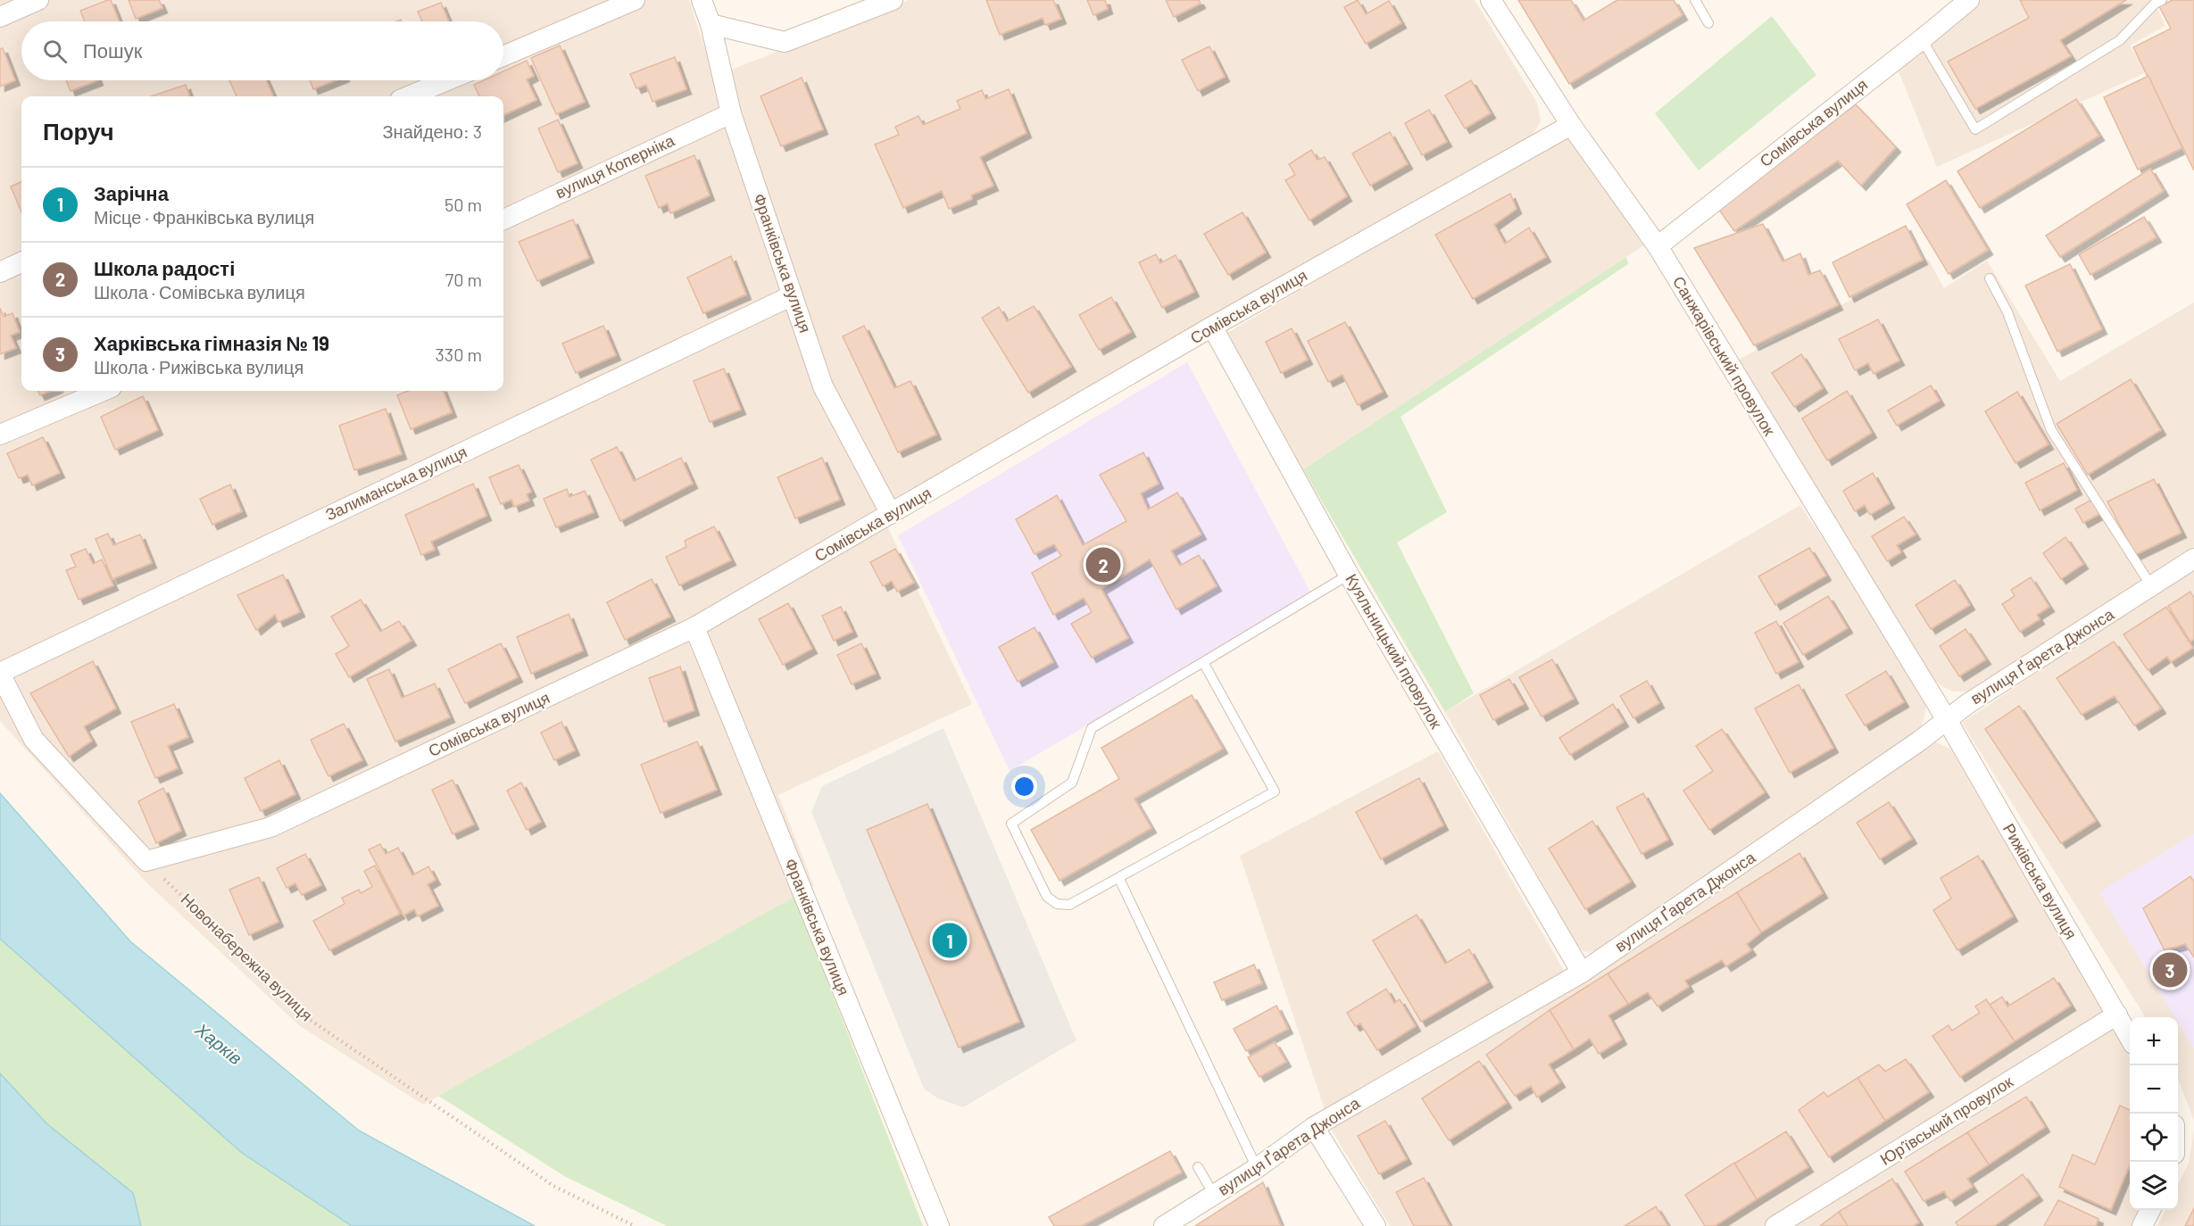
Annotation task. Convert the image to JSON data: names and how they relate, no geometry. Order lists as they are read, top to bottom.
{
  "streets": {
    "street": [
      "Сомівська вулиця",
      "вулиця Коперніка",
      "Франківська вулиця",
      "Санжарівський провулок",
      "Залиманська вулиця",
      "Куяльницький провулок",
      "вулиця Ґарета Джонса",
      "Рижівська вулиця",
      "Юр’ївський провулок"
    ],
    "path": ["Новонабережна вулиця"]
  },
  "crossings": [
    ["Сомівська вулиця", "Франківська вулиця"],
    ["Сомівська вулиця", "Санжарівський провулок"],
    ["Сомівська вулиця", "Куяльницький провулок"],
    ["Сомівська вулиця", "Новонабережна вулиця"],
    ["вулиця Коперніка", "Франківська вулиця"],
    ["Франківська вулиця", "Залиманська вулиця"],
    ["Санжарівський провулок", "вулиця Ґарета Джонса"],
    ["Санжарівський провулок", "Рижівська вулиця"],
    ["Куяльницький провулок", "вулиця Ґарета Джонса"],
    ["вулиця Ґарета Джонса", "Рижівська вулиця"],
    ["Рижівська вулиця", "Юр’ївський провулок"]
  ],
  "water": ["Харків"],
  "page": {
    "search": "Пошук",
    "heading": ["Поруч", "Знайдено: 3"],
    "list": [
      {
        "mark": "1",
        "name": "Зарічна",
        "note": "Місце · Франківська вулиця",
        "value": "50 m"
      },
      {
        "mark": "2",
        "name": "Школа радості",
        "note": "Школа · Сомівська вулиця",
        "value": "70 m"
      },
      {
        "mark": "3",
        "name": "Харківська гімназія № 19",
        "note": "Школа · Рижівська вулиця",
        "value": "330 m"
      }
    ],
    "pins": ["2", "1", "3"],
    "map_buttons": ["+", "−"]
  }
}
